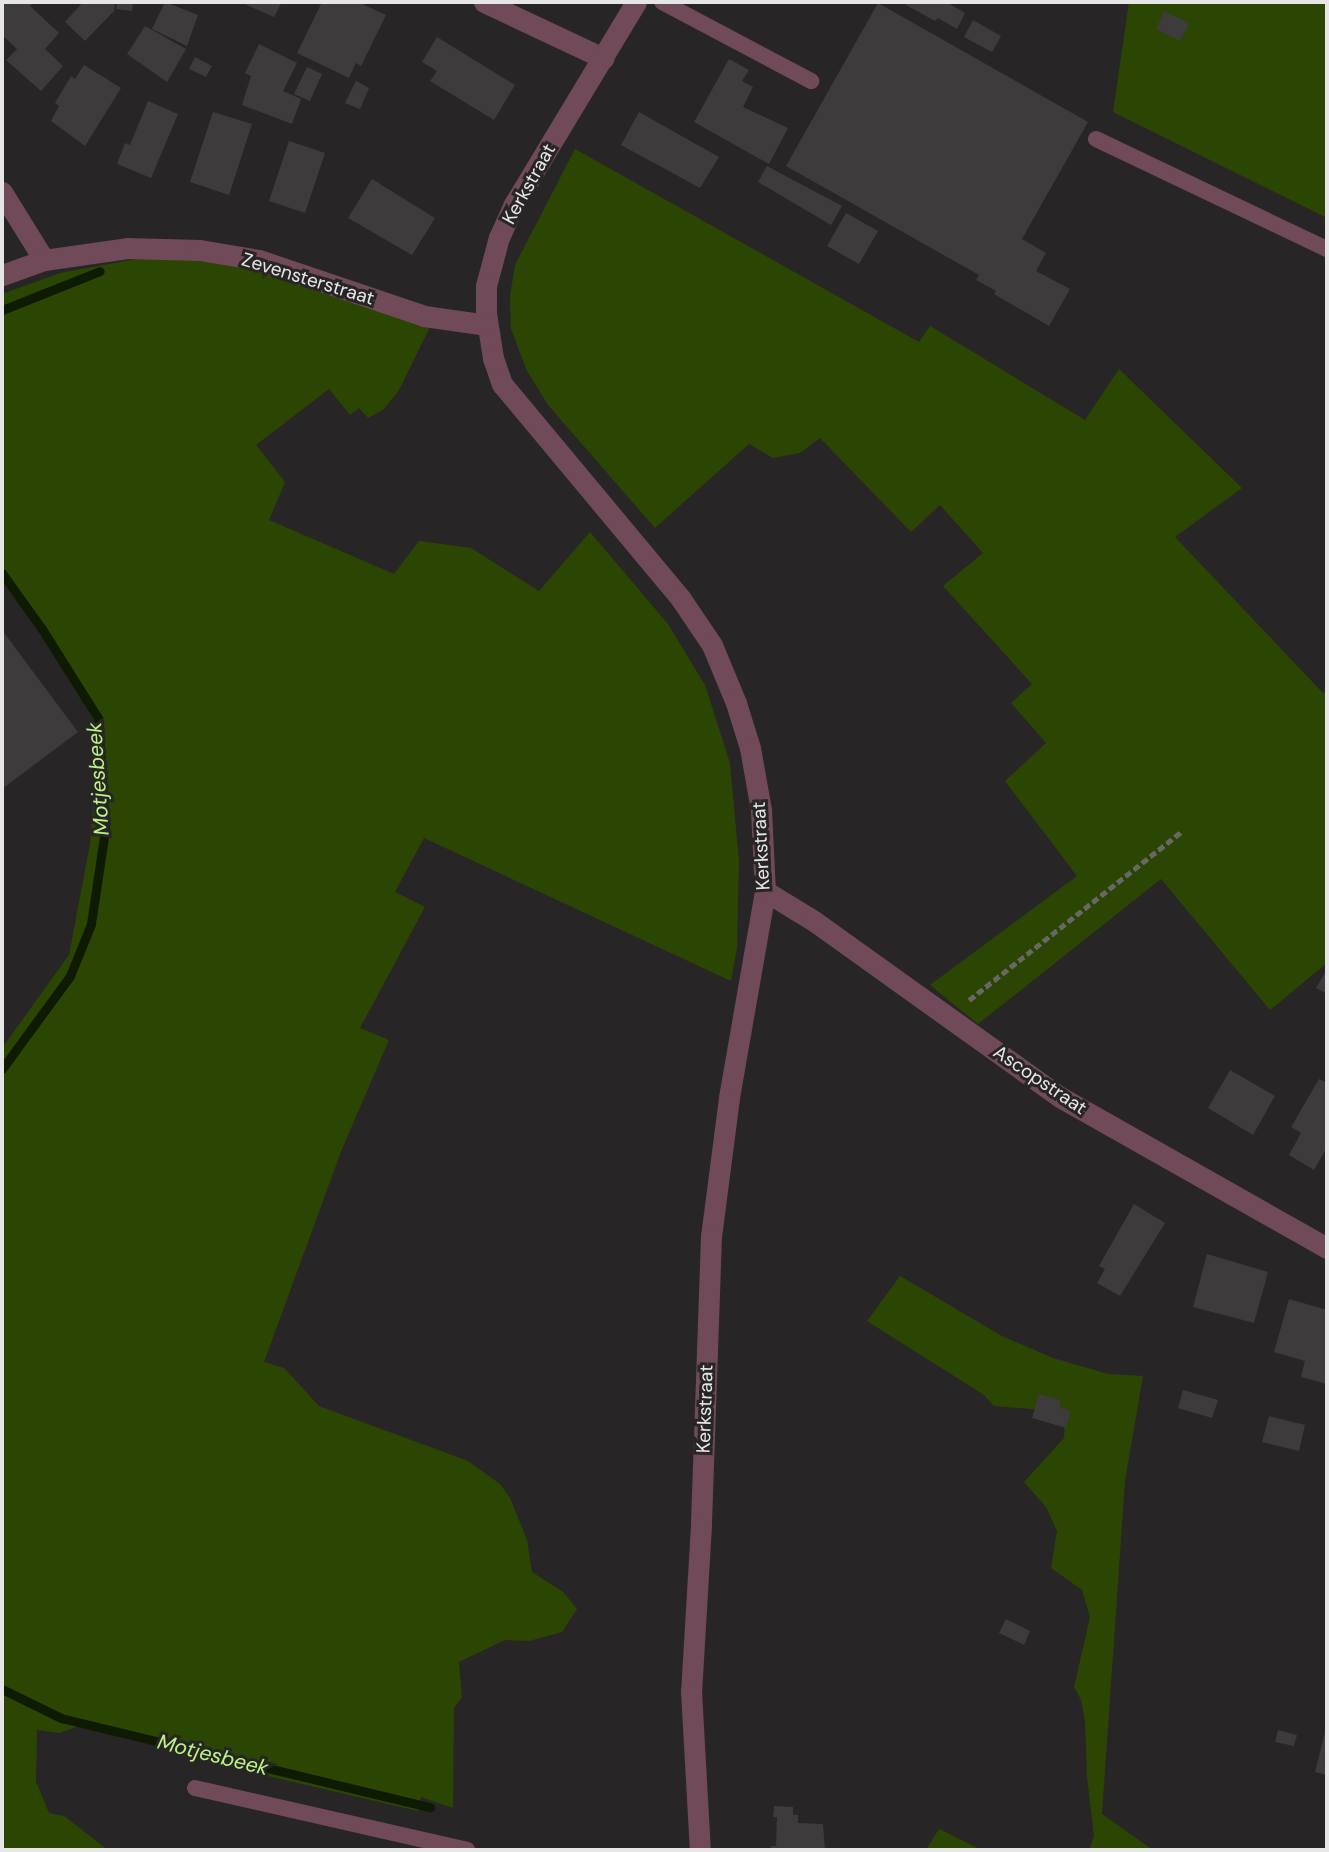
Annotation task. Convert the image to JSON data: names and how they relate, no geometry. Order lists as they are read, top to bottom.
{
  "streets": {
    "street": ["Kerkstraat", "Zevensterstraat", "Ascopstraat"]
  },
  "crossings": [
    ["Kerkstraat", "Zevensterstraat"],
    ["Kerkstraat", "Ascopstraat"]
  ],
  "water": ["Motjesbeek"]
}
